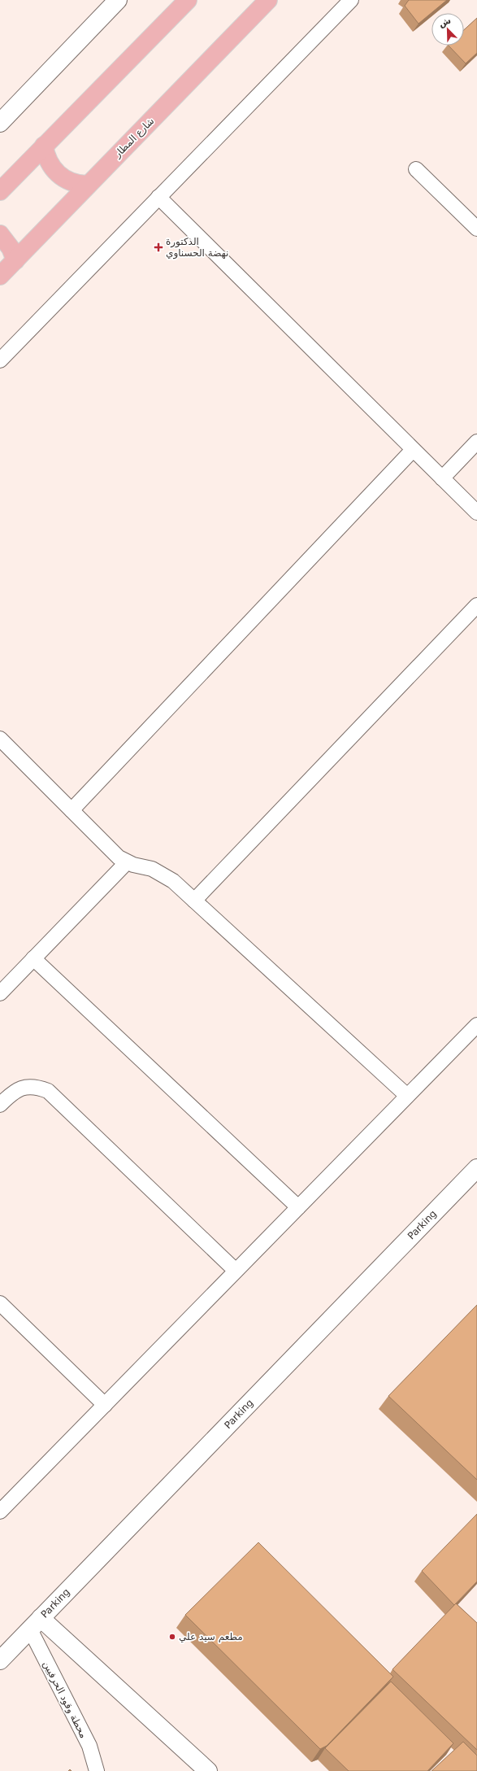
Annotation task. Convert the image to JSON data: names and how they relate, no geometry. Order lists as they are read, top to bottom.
{
  "streets": {
    "main road": ["شارع المطار"],
    "street": ["Parking"],
    "lane": ["محطة وقود الحرفيين"]
  },
  "crossings": [
    ["Parking", "محطة وقود الحرفيين"]
  ],
  "places": {
    "health": ["الدكتورة نهضة الحسناوي"],
    "other": ["مطعم سيد علي"]
  },
  "north": "top left"
}
